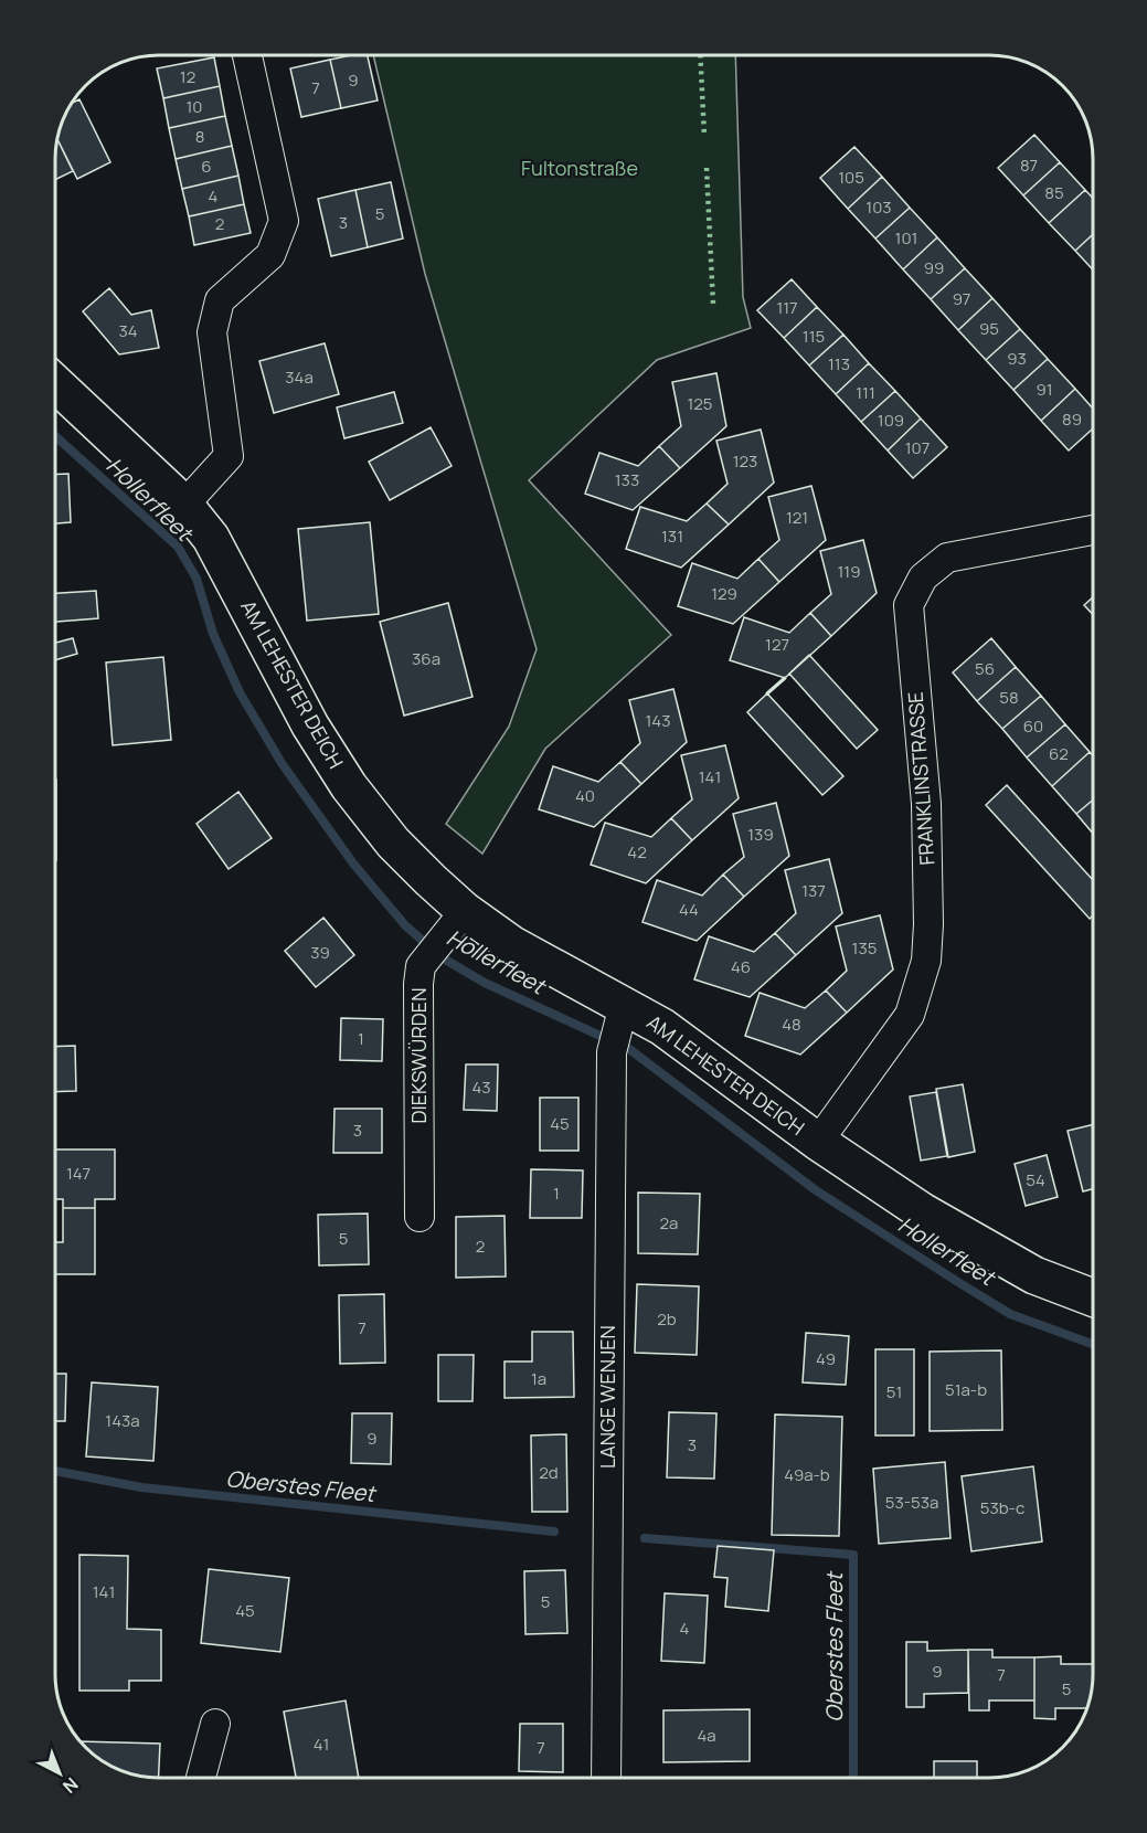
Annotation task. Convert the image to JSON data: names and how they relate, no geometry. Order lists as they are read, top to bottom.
{
  "streets": {
    "street": [
      "AM LEHESTER DEICH",
      "FRANKLINSTRASSE",
      "DIEKSWÜRDEN",
      "LANGE WENJEN"
    ]
  },
  "crossings": [
    ["AM LEHESTER DEICH", "FRANKLINSTRASSE"],
    ["AM LEHESTER DEICH", "DIEKSWÜRDEN"],
    ["AM LEHESTER DEICH", "LANGE WENJEN"]
  ],
  "water": ["Hollerfleet", "Oberstes Fleet"],
  "parks": ["Fultonstraße"],
  "house_numbers": [
    "12",
    "9",
    "7",
    "10",
    "8",
    "87",
    "6",
    "105",
    "85",
    "4",
    "103",
    "5",
    "3",
    "2",
    "101",
    "99",
    "97",
    "117",
    "95",
    "34",
    "115",
    "93",
    "113",
    "34a",
    "91",
    "111",
    "125",
    "89",
    "109",
    "107",
    "123",
    "133",
    "121",
    "131",
    "119",
    "129",
    "127",
    "36a",
    "56",
    "58",
    "143",
    "60",
    "62",
    "141",
    "40",
    "139",
    "42",
    "137",
    "44",
    "135",
    "39",
    "46",
    "48",
    "1",
    "43",
    "45",
    "3",
    "147",
    "54",
    "1",
    "2a",
    "5",
    "2",
    "2b",
    "7",
    "49",
    "1a",
    "51a-b",
    "51",
    "143a",
    "9",
    "3",
    "2d",
    "49a-b",
    "53-53a",
    "53b-c",
    "141",
    "5",
    "45",
    "4",
    "9",
    "7",
    "5",
    "4a",
    "41",
    "7"
  ],
  "north": "bottom right"
}
